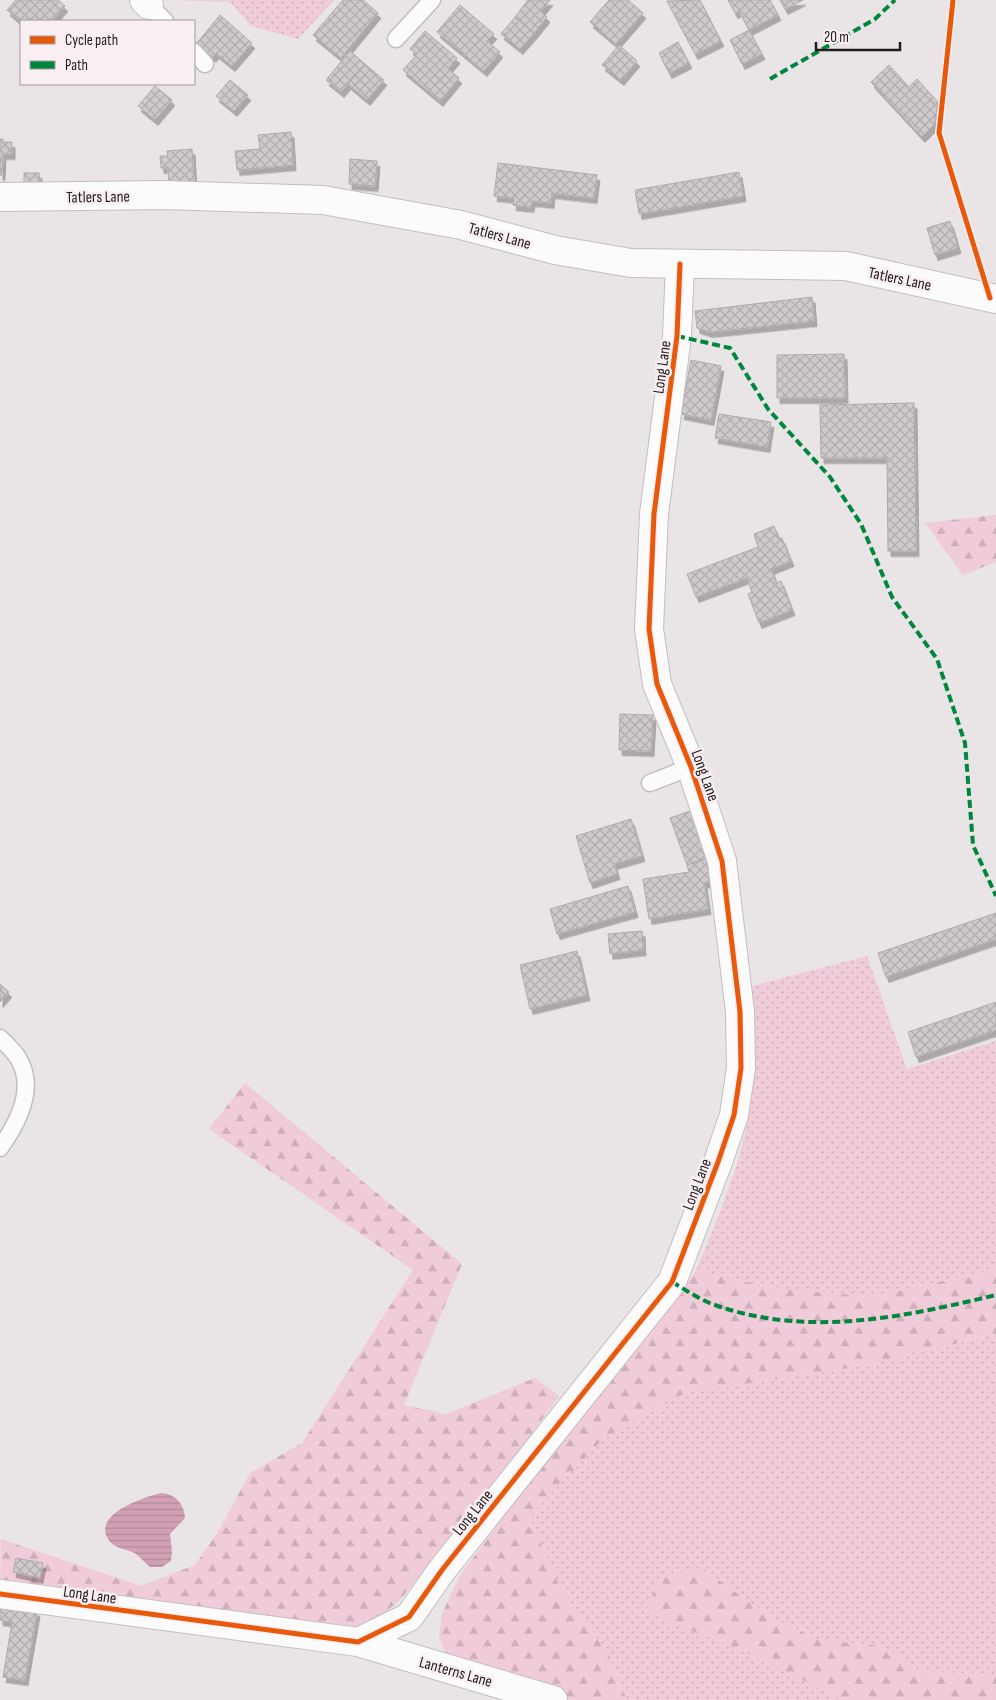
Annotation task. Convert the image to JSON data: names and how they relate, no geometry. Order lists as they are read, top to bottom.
{
  "streets": {
    "street": ["Tatlers Lane", "Long Lane", "Lanterns Lane"]
  },
  "crossings": [
    ["Tatlers Lane", "Long Lane"],
    ["Long Lane", "Lanterns Lane"]
  ],
  "legend": ["Cycle path", "Path"],
  "scale_bar": "20 m"
}
